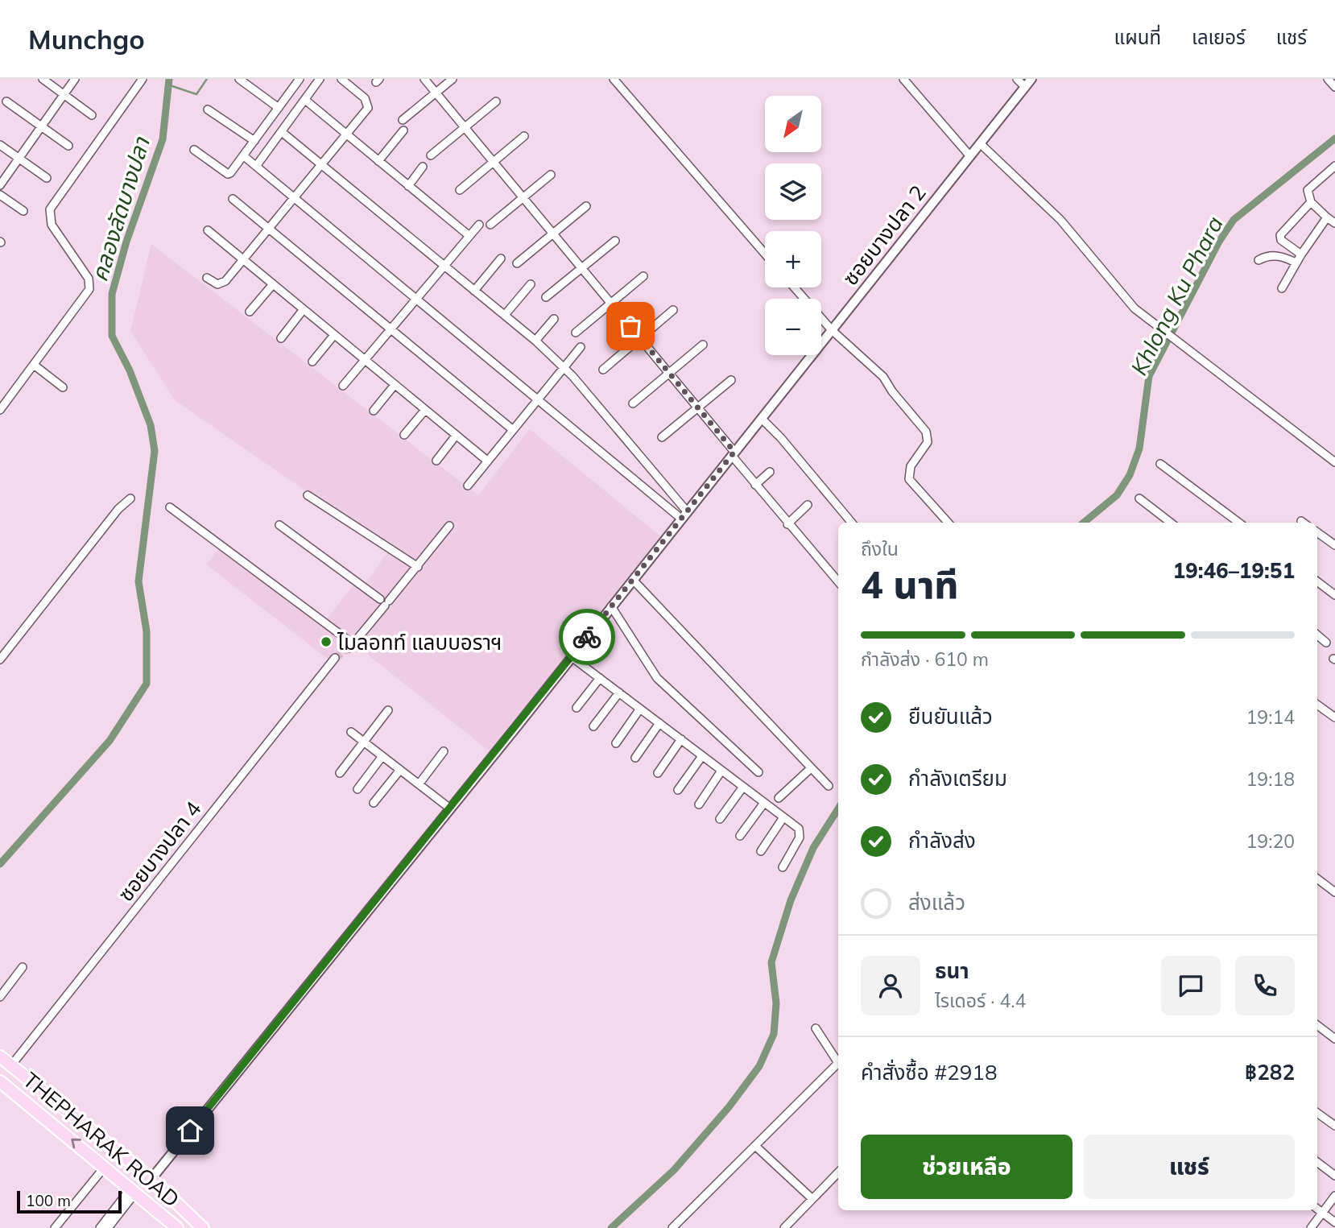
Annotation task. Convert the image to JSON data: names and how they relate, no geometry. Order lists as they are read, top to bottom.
{
  "streets": {
    "main road": ["THEPHARAK ROAD"],
    "street": ["ซอยบางปลา 2", "ซอยบางปลา 4"]
  },
  "crossings": [
    ["ซอยบางปลา 2", "THEPHARAK ROAD"],
    ["ซอยบางปลา 4", "THEPHARAK ROAD"]
  ],
  "water": ["คลองลัดบางปลา", "Khlong Ku Phara"],
  "places": ["ไมลอทท์ แลบบอราฯ"],
  "scale_bar": "100 m",
  "north": "bottom left",
  "page": {
    "header": "Munchgo",
    "nav": ["แผนที่", "เลเยอร์", "แชร์"],
    "map_buttons": ["+", "−"],
    "heading": ["4 นาที", "ถึงใน", "19:46–19:51"],
    "panel": [
      "ธนา",
      "ไรเดอร์ · 4.4",
      "คำสั่งซื้อ #2918",
      "฿282"
    ],
    "bar": "กำลังส่ง · 610 m",
    "list": [
      ["ยืนยันแล้ว", "19:14"],
      ["กำลังเตรียม", "19:18"],
      ["กำลังส่ง", "19:20"],
      "ส่งแล้ว"
    ],
    "buttons": ["ช่วยเหลือ", "แชร์"],
    "scale": "100 m"
  }
}
